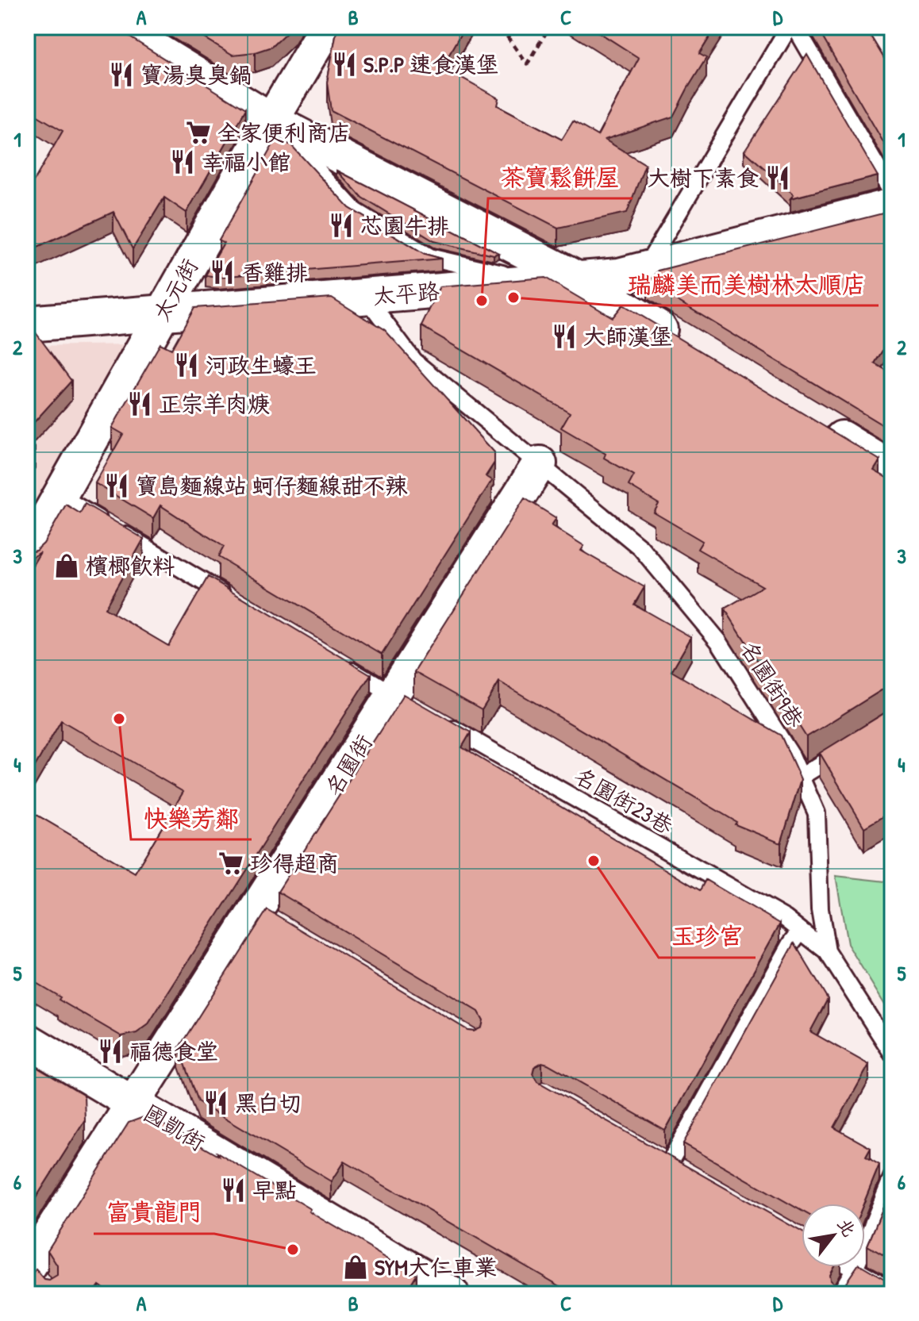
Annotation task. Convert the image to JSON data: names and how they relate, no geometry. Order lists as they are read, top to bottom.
{
  "streets": {
    "street": [
      "太元街",
      "太平路",
      "名園街",
      "國凱街"
    ],
    "lane": ["名園街9巷", "名園街23巷"]
  },
  "crossings": [
    ["太元街", "太平路"],
    ["名園街9巷", "名園街"],
    ["名園街9巷", "名園街23巷"],
    ["名園街", "國凱街"]
  ],
  "places": {
    "restaurant": [
      "S.P.P 速食漢堡",
      "寶湯臭臭鍋",
      "幸福小館",
      "大樹下素食",
      "芯園牛排",
      "香雞排",
      "大師漢堡",
      "河政生蠔王",
      "正宗羊肉焿",
      "寶島麵線站 蚵仔麵線甜不辣",
      "福德食堂",
      "黑白切",
      "早點"
    ],
    "supermarket": ["全家便利商店", "珍得超商"],
    "other": [
      "瑞麟美而美樹林太順店",
      "茶寶鬆餅屋",
      "快樂芳鄰",
      "玉珍宮",
      "富貴龍門"
    ],
    "shop": ["檳榔飲料", "SYM大仁車業"]
  },
  "north": "top right",
  "grid": {
    "columns": [
      "A",
      "B",
      "C",
      "D"
    ],
    "rows": [
      "1",
      "2",
      "3",
      "4",
      "5",
      "6"
    ]
  }
}
